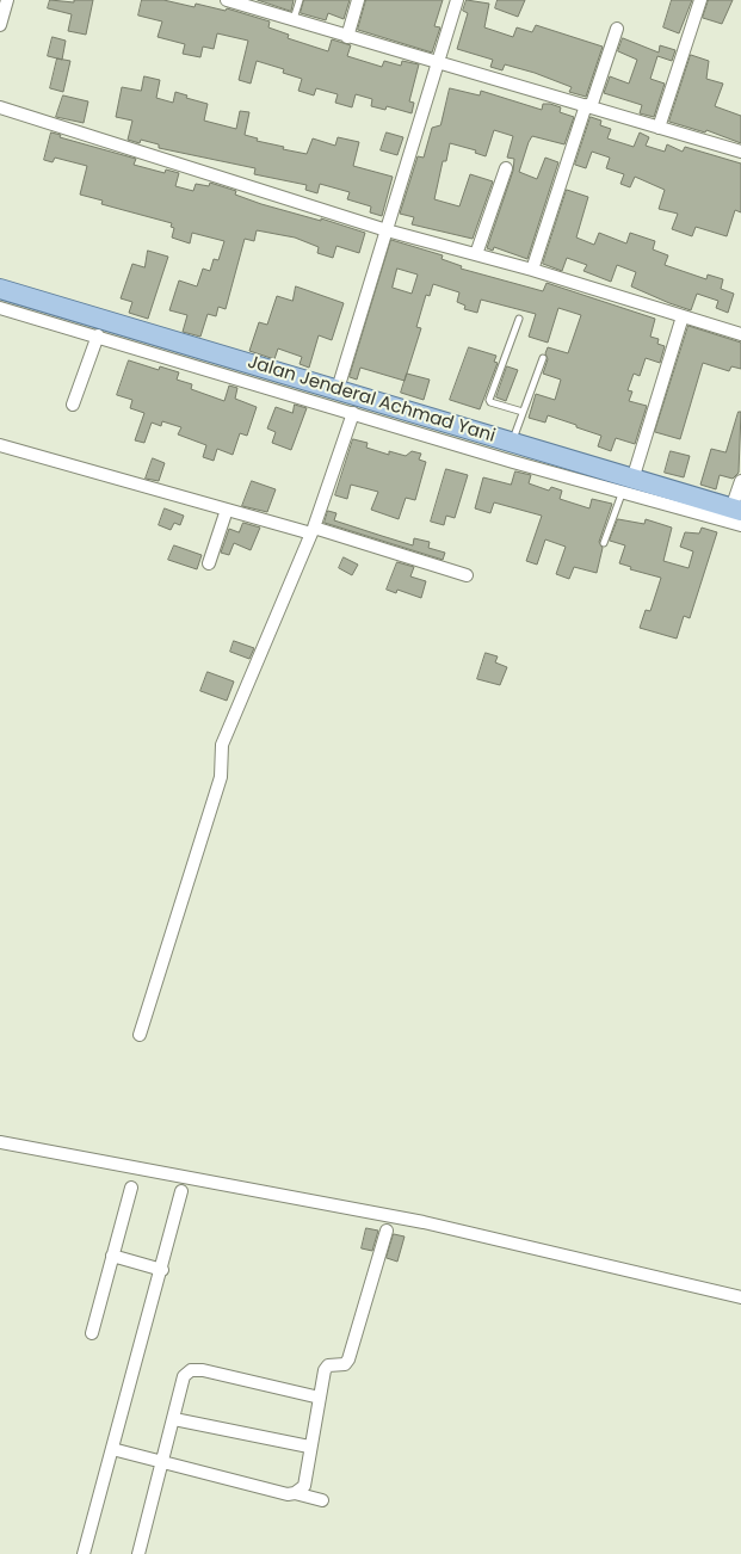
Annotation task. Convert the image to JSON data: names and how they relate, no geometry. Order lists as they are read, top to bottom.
{
  "streets": {
    "main road": ["Jalan Jenderal Achmad Yani"]
  }
}
